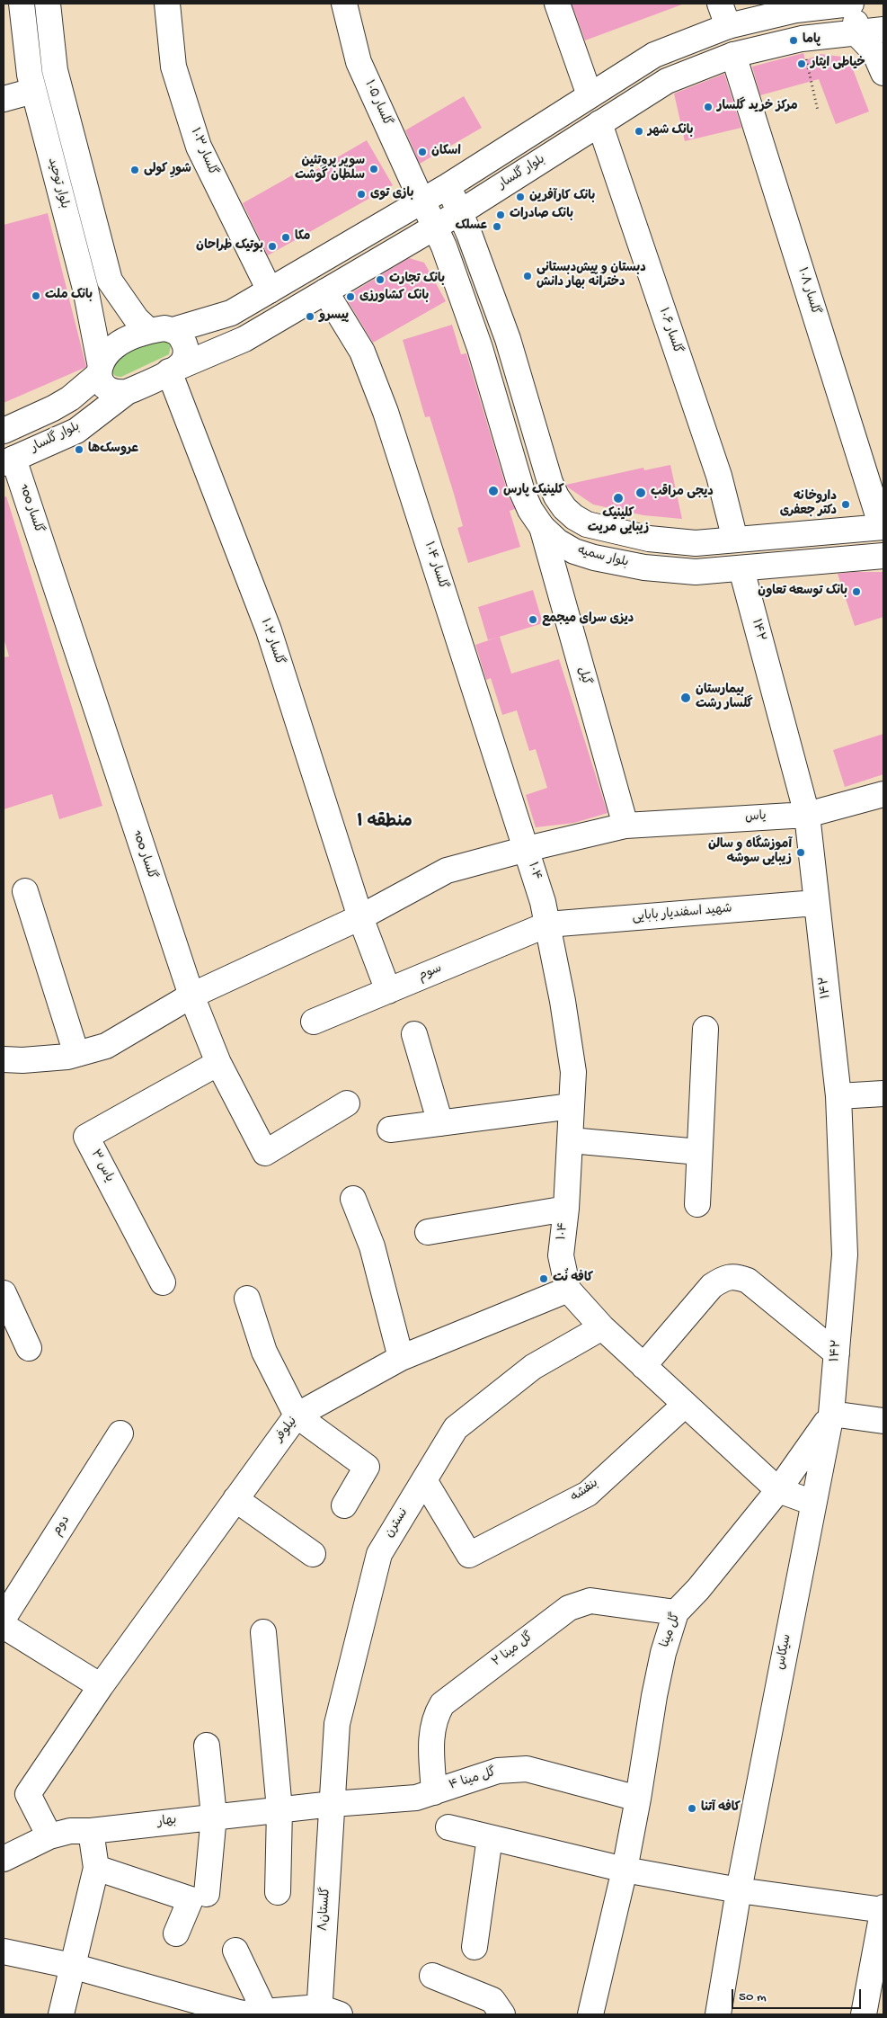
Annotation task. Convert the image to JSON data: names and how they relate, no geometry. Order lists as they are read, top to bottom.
{
  "streets": {
    "street": [
      "گلسار ۱۰۵",
      "گلسار ۱۰۳",
      "بلوار گلسار",
      "بلوار توحید",
      "گلسار ۱۰۸",
      "گلسار ۱۰۶",
      "گلسار 100",
      "بلوار سمیه",
      "گلسار ۱۰۴",
      "۱۴۲",
      "گلسار ۱۰۲",
      "گیل",
      "یاس",
      "۱۰۴",
      "شهید اسفندیار بابایی",
      "سوم",
      "یاس ۳",
      "نیلوفر",
      "بنفشه",
      "نسترن",
      "دوم",
      "گل مینا",
      "گل مینا ۲",
      "سیکاس",
      "گل مینا ۴",
      "بهار",
      "گلستان۸"
    ]
  },
  "crossings": [
    ["گلسار ۱۰۵", "بلوار گلسار"],
    ["گلسار ۱۰۵", "بلوار سمیه"],
    ["بلوار گلسار", "گلسار ۱۰۸"],
    ["بلوار گلسار", "گلسار ۱۰۶"],
    ["بلوار گلسار", "گلسار 100"],
    ["بلوار گلسار", "بلوار سمیه"],
    ["بلوار گلسار", "گلسار ۱۰۴"],
    ["بلوار گلسار", "گلسار ۱۰۲"],
    ["گلسار ۱۰۶", "بلوار سمیه"],
    ["گلسار ۱۰۶", "۱۴۲"],
    ["گلسار 100", "یاس ۳"],
    ["بلوار سمیه", "۱۴۲"],
    ["بلوار سمیه", "گیل"],
    ["گلسار ۱۰۴", "۱۰۴"],
    ["۱۴۲", "یاس"],
    ["۱۴۲", "شهید اسفندیار بابایی"],
    ["۱۴۲", "گل مینا"],
    ["۱۴۲", "سیکاس"],
    ["گلسار ۱۰۲", "سوم"],
    ["گیل", "یاس"],
    ["۱۰۴", "شهید اسفندیار بابایی"],
    ["۱۰۴", "سوم"],
    ["۱۰۴", "نیلوفر"],
    ["شهید اسفندیار بابایی", "سوم"],
    ["نیلوفر", "بهار"],
    ["بنفشه", "نسترن"],
    ["نسترن", "گل مینا ۴"],
    ["نسترن", "بهار"],
    ["نسترن", "گلستان۸"],
    ["گل مینا", "گل مینا ۲"],
    ["گل مینا", "سیکاس"],
    ["گل مینا", "گل مینا ۴"],
    ["گل مینا ۲", "گل مینا ۴"],
    ["گل مینا ۴", "بهار"],
    ["گل مینا ۴", "گلستان۸"],
    ["بهار", "گلستان۸"]
  ],
  "districts": ["منطقه ۱"],
  "places": [
    "پاما",
    "خیاطی ایثار",
    "مرکز خرید گلسار",
    "بانک شهر",
    "اسکان",
    "سوپر پروتئین سلطان گوشت",
    "شورِ کولی",
    "بازی توی",
    "بانک کارآفرین",
    "بانک صادرات",
    "عسلک",
    "مکا",
    "بوتیک طراحان",
    "دبستان و پیش‌دبستانی دخترانه بهار دانش",
    "بانک تجارت",
    "بانک ملت",
    "بانک کشاورزی",
    "پیسرو",
    "عروسک‌ها",
    "کلینیک پارس",
    "دیجی مراقب",
    "کلینیک زیبایی مریت",
    "داروخانه دکتر جعفری",
    "بانک توسعه تعاون",
    "دیزی سرای میجمع",
    "بیمارستان گلسار رشت",
    "آموزشگاه و سالن زیبایی سوشه",
    "کافه نُت",
    "کافه آتنا"
  ],
  "scale_bar": "50 m"
}
